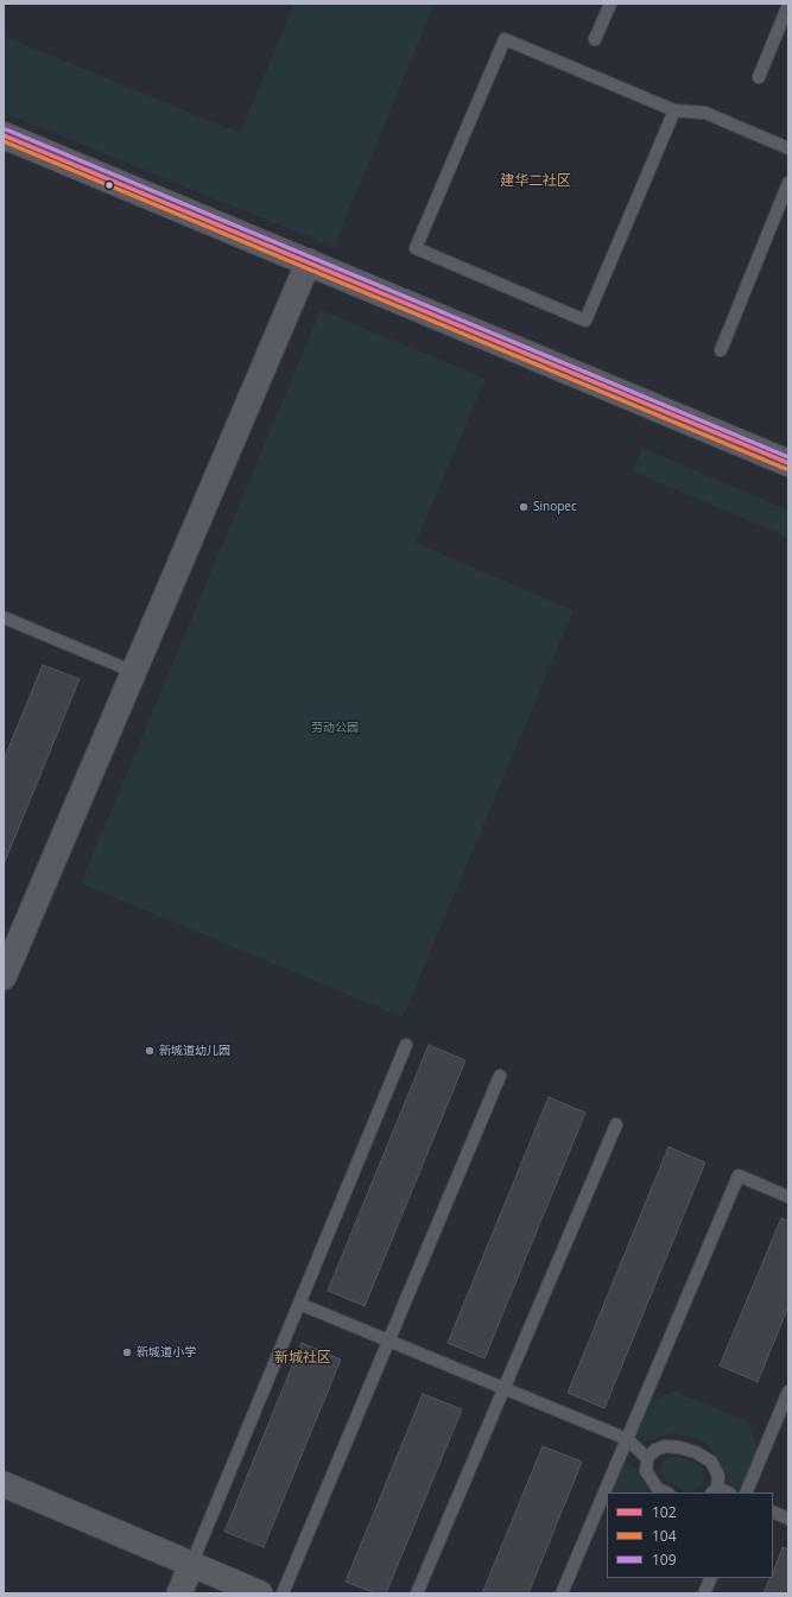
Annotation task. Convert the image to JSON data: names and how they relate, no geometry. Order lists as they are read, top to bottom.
{
  "districts": ["建华二社区", "新城社区"],
  "parks": ["劳动公园"],
  "places": ["Sinopec", "新城道幼儿园", "新城道小学"],
  "lines": ["transit line 109", "transit line 102", "transit line 104"],
  "legend": ["102", "104", "109"]
}
